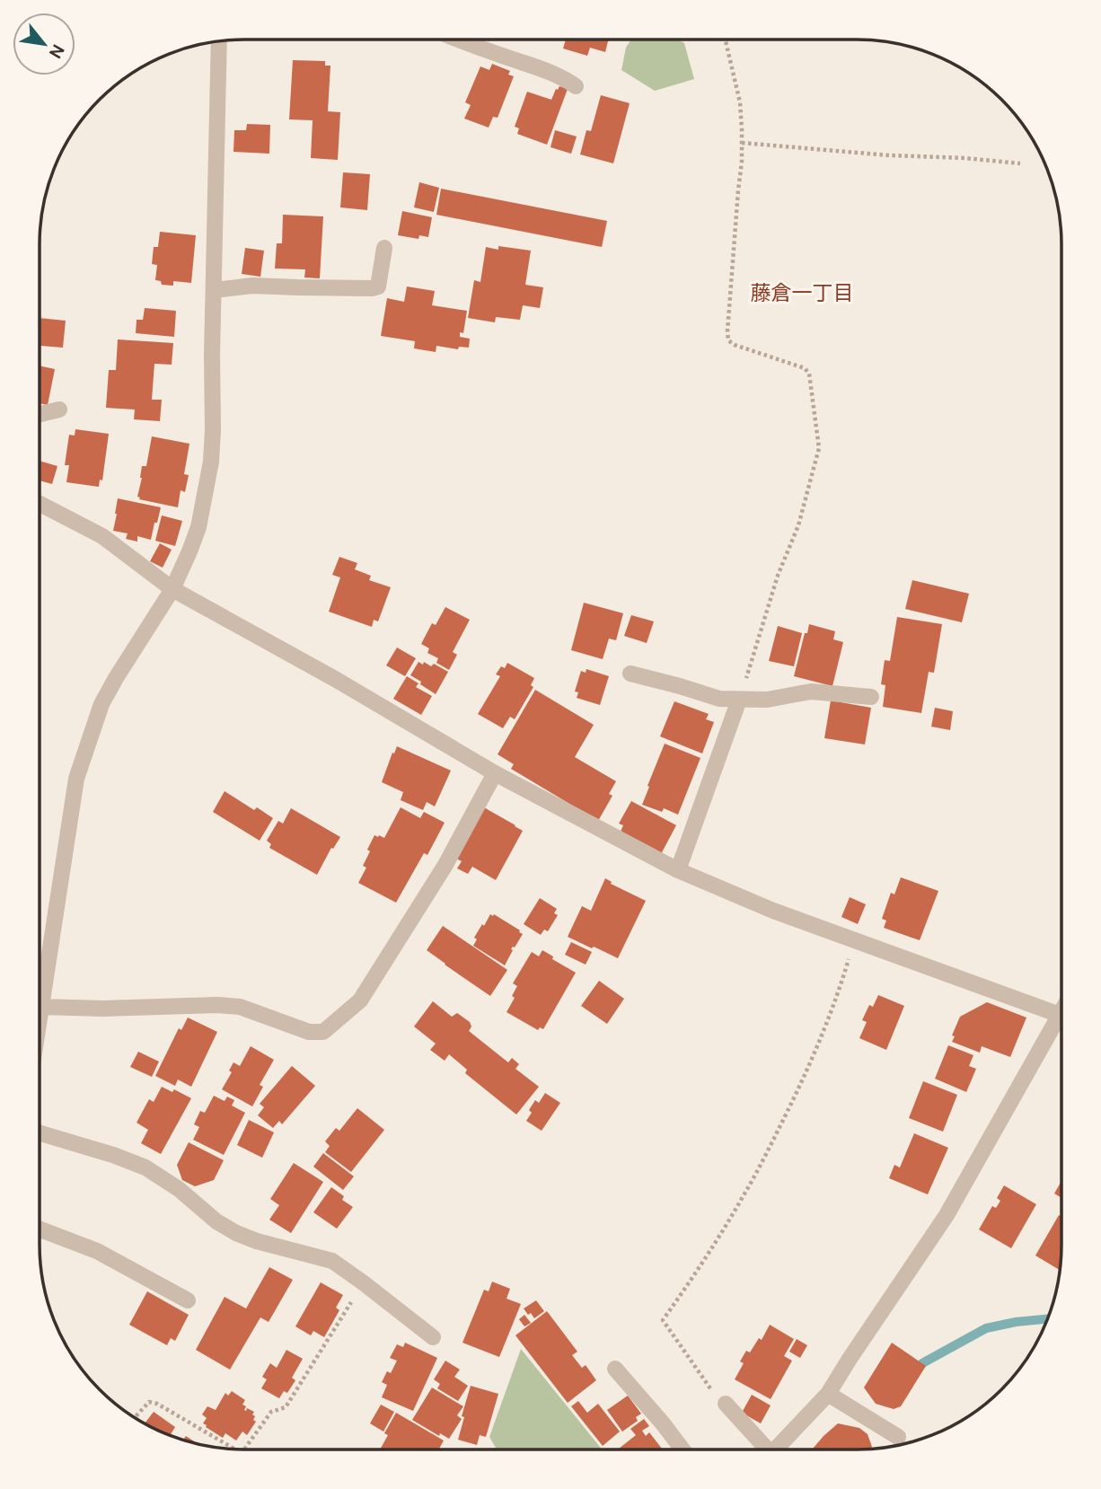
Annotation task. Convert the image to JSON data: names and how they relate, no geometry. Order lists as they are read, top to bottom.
{
  "districts": ["藤倉一丁目"],
  "north": "bottom right"
}
